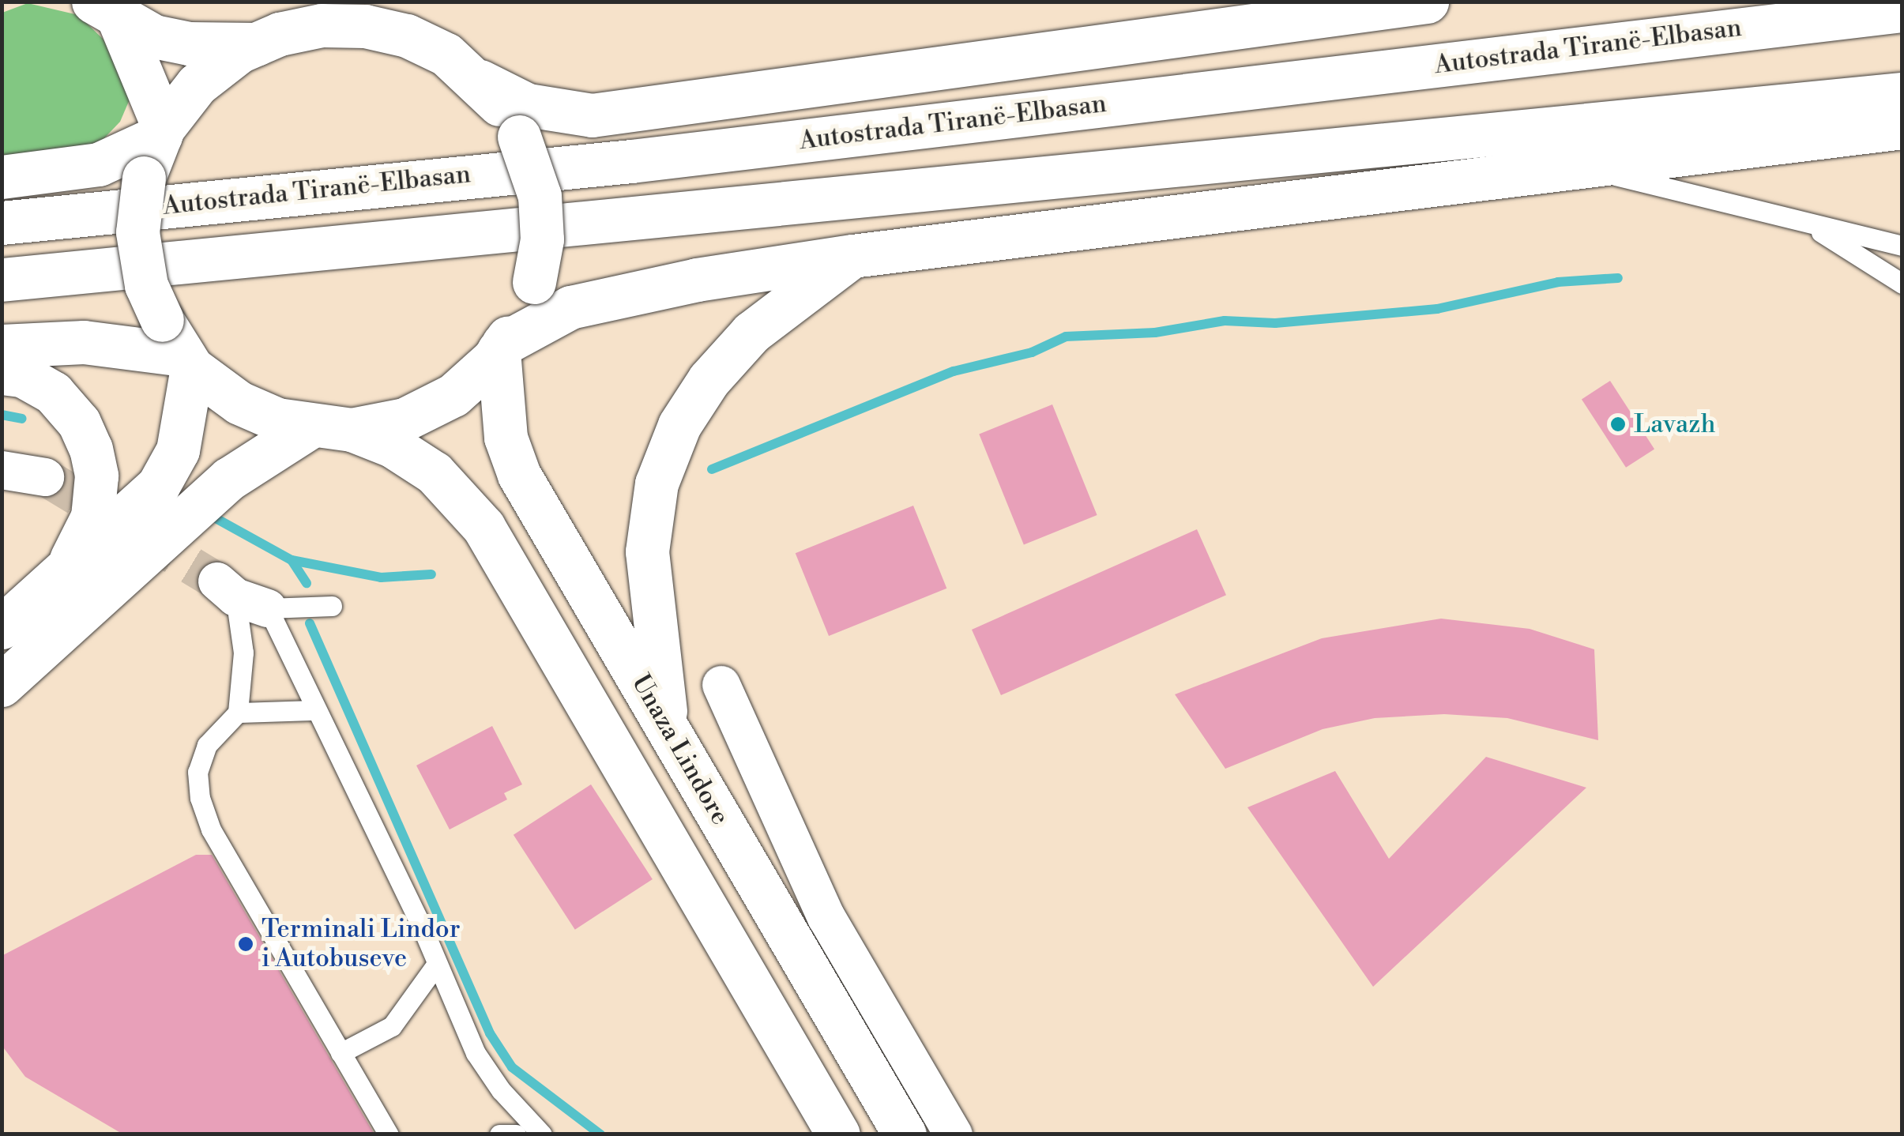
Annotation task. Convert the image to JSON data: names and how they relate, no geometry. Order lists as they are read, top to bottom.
{
  "streets": {
    "main road": ["Autostrada Tiranë-Elbasan", "Unaza Lindore"]
  },
  "places": ["Lavazh", "Terminali Lindor i Autobuseve"]
}
